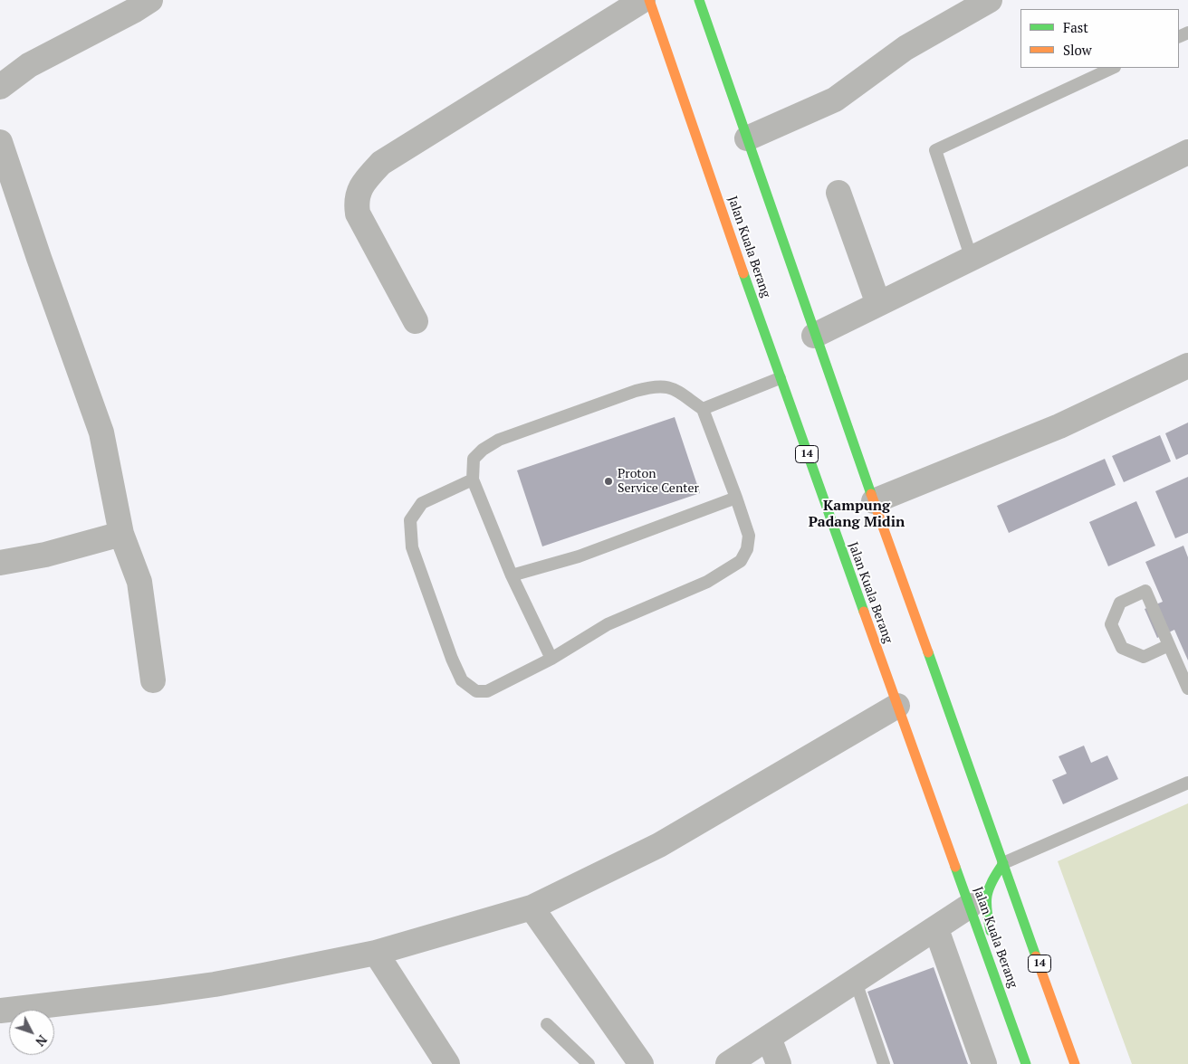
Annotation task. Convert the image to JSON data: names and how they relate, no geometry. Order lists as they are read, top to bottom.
{
  "streets": {
    "highway": ["Jalan Kuala Berang", "14"]
  },
  "districts": ["Kampung Padang Midin"],
  "places": ["Proton Service Center"],
  "legend": ["Fast", "Slow"],
  "north": "bottom right"
}
